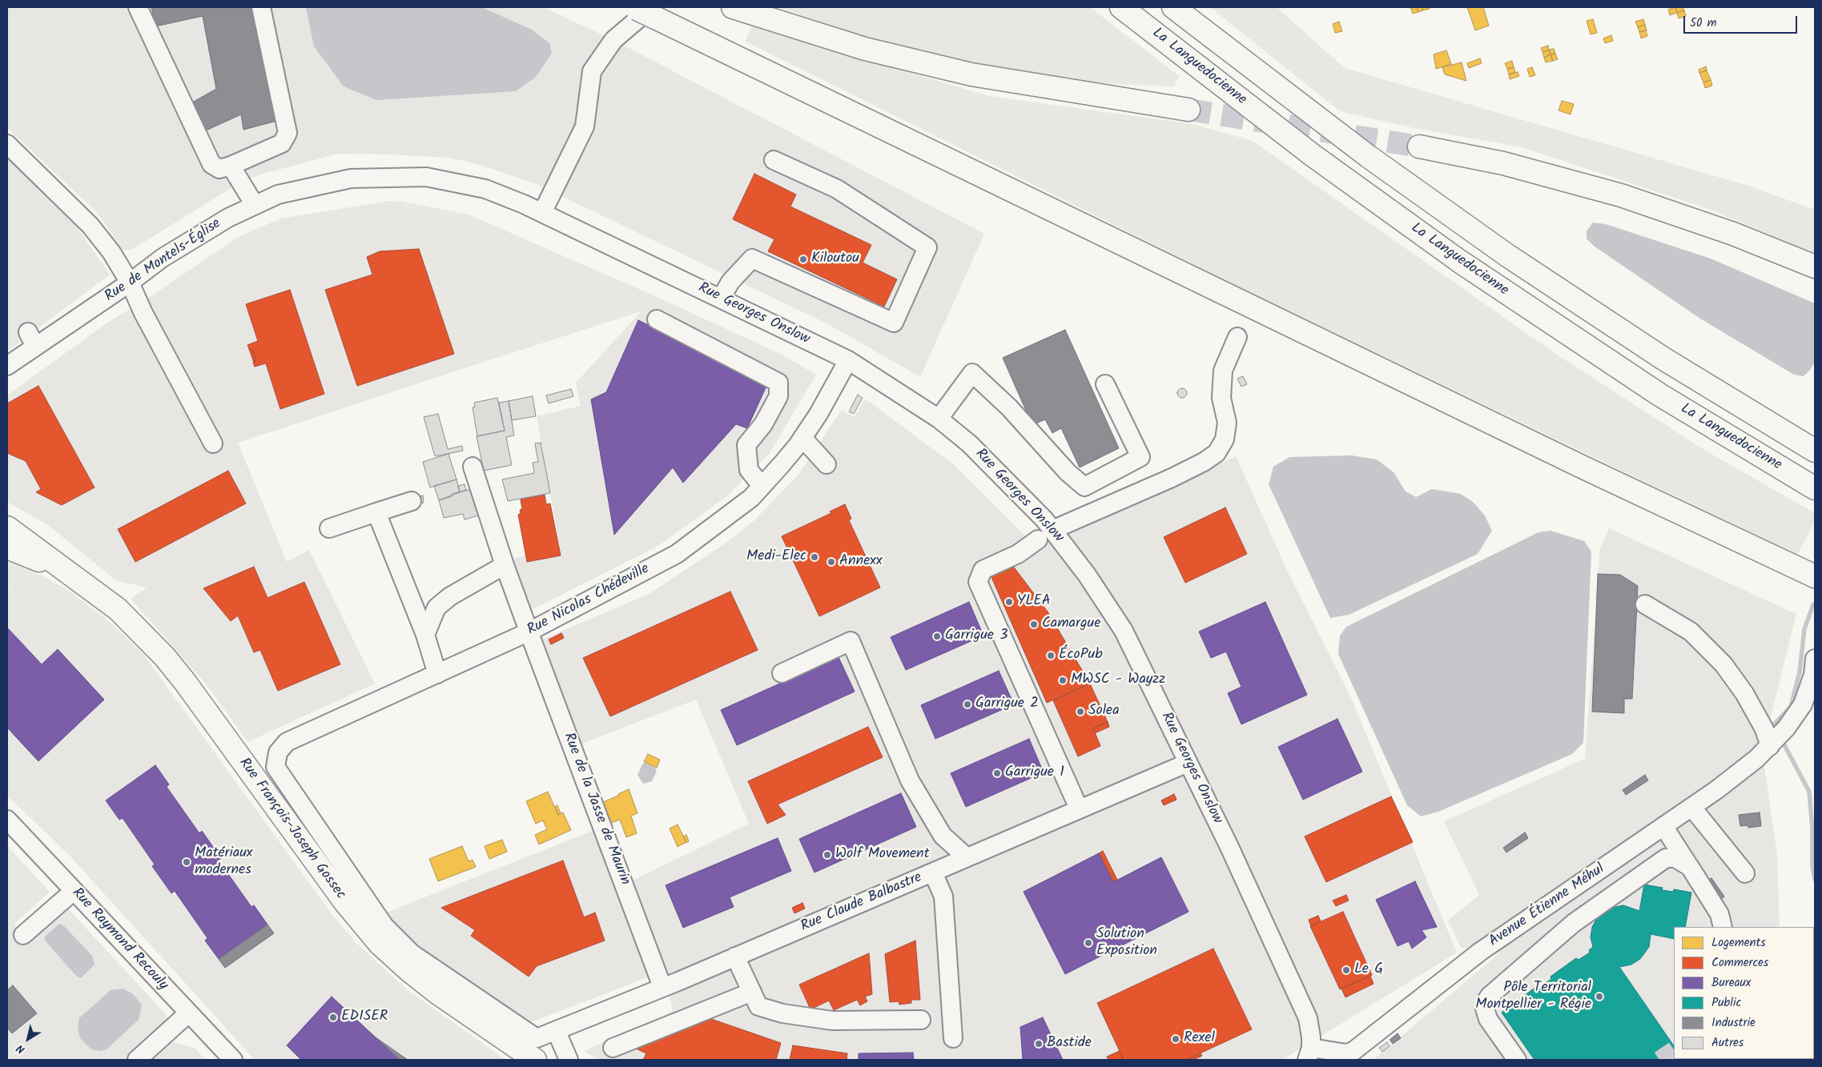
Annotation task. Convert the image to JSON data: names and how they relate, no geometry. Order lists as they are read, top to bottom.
{
  "streets": {
    "main road": ["La Languedocienne", "Rue François-Joseph Gossec"],
    "street": [
      "Rue de Montels-Église",
      "Rue Georges Onslow",
      "Rue Nicolas Chédeville",
      "Rue de la Jasse de Maurin",
      "Rue Claude Balbastre",
      "Avenue Étienne Méhul",
      "Rue Raymond Recouly"
    ]
  },
  "crossings": [
    ["Rue de Montels-Église", "Rue Georges Onslow"],
    ["Rue Georges Onslow", "Rue Nicolas Chédeville"],
    ["Rue Georges Onslow", "Rue Claude Balbastre"],
    ["Rue Georges Onslow", "Avenue Étienne Méhul"],
    ["Rue Nicolas Chédeville", "Rue de la Jasse de Maurin"],
    ["Rue Nicolas Chédeville", "Rue François-Joseph Gossec"],
    ["Rue de la Jasse de Maurin", "Rue Claude Balbastre"],
    ["Rue François-Joseph Gossec", "Rue Claude Balbastre"]
  ],
  "places": [
    "Kiloutou",
    "Medi-Elec",
    "Annexx",
    "YLEA",
    "Camargue",
    "Garrigue 3",
    "ÉcoPub",
    "MWSC - Wayzz",
    "Garrigue 2",
    "Solea",
    "Garrigue 1",
    "Wolf Movement",
    "Matériaux modernes",
    "Solution Exposition",
    "Le G",
    "Pôle Territorial Montpellier - Régie",
    "EDISER",
    "Rexel",
    "Bastide"
  ],
  "legend": [
    "Logements",
    "Commerces",
    "Bureaux",
    "Public",
    "Industrie",
    "Autres"
  ],
  "scale_bar": "50 m",
  "north": "bottom left"
}
